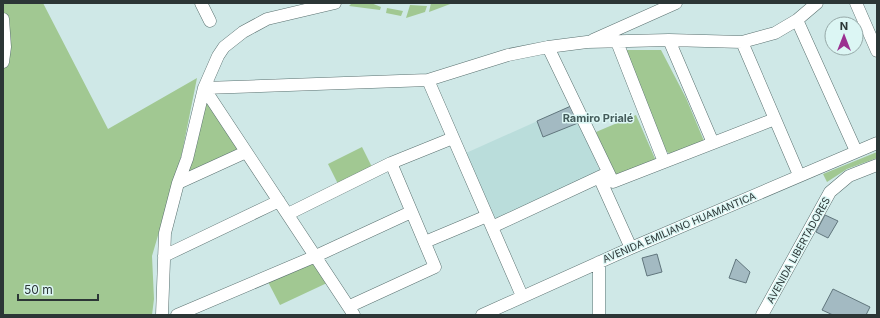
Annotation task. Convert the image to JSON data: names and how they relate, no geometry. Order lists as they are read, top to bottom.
{
  "streets": {
    "street": ["AVENIDA EMILIANO HUAMANTICA", "AVENIDA LIBERTADORES"]
  },
  "districts": ["Ramiro Prialé"],
  "scale_bar": "50 m",
  "north": "top"
}
